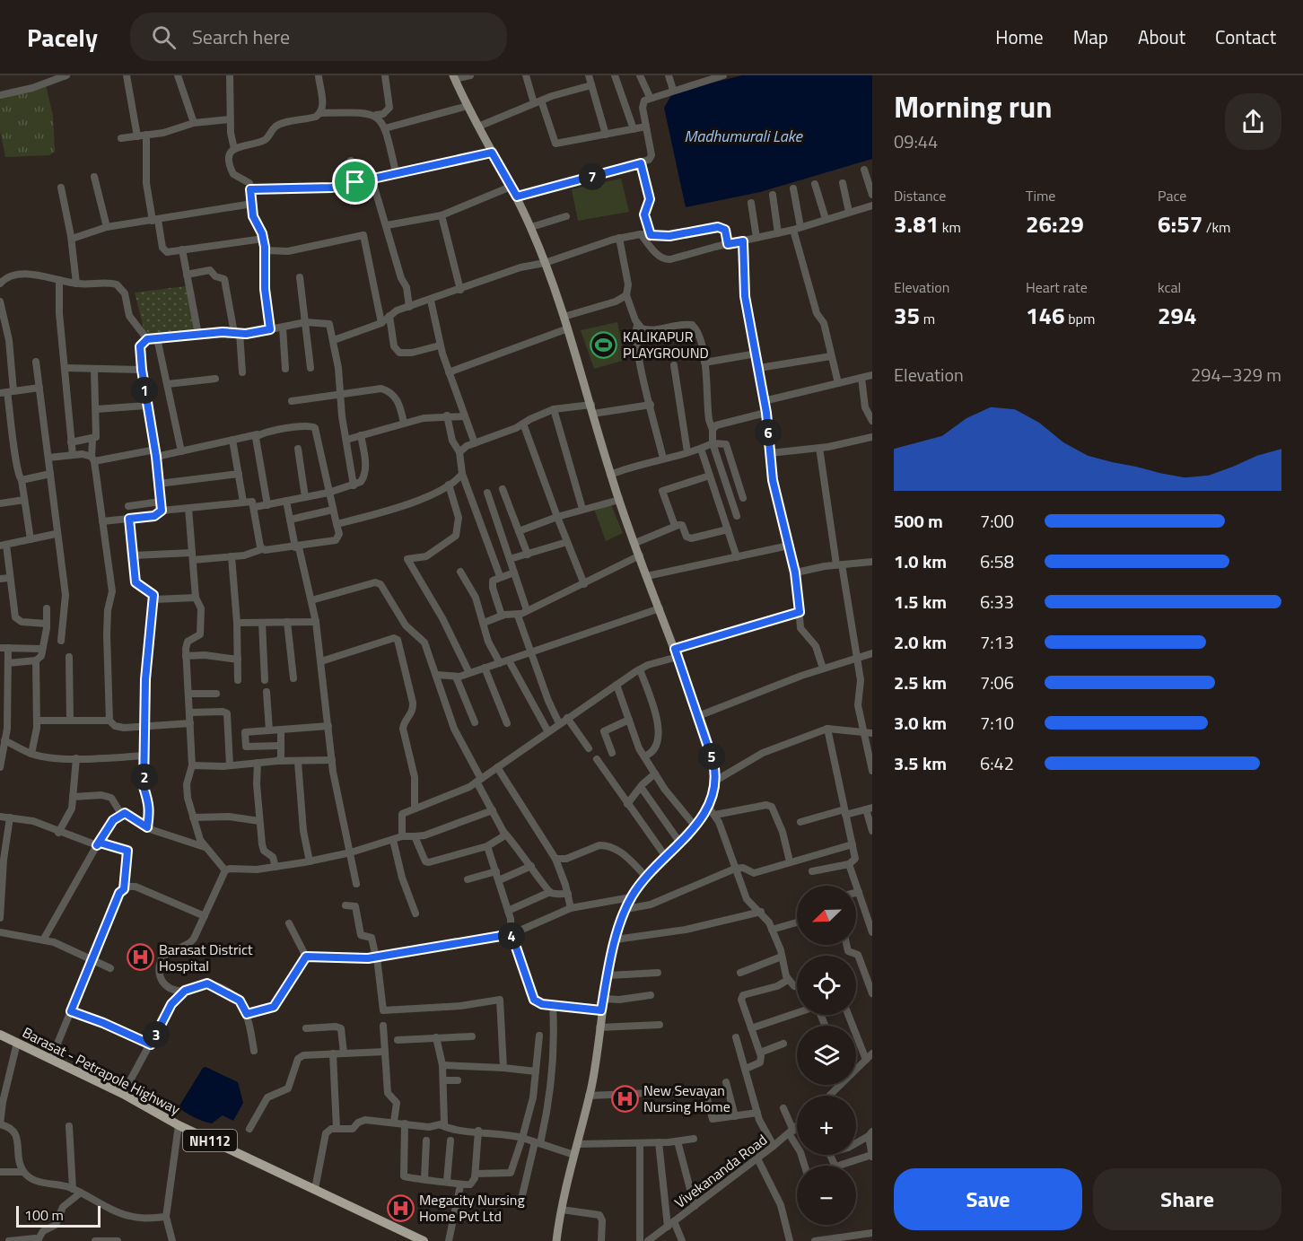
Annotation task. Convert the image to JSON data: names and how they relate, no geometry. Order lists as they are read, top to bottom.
{
  "streets": {
    "highway": ["Barasat - Petrapole Highway", "NH112"],
    "street": ["Vivekananda Road"]
  },
  "water": ["Madhumurali Lake"],
  "places": {
    "sports": ["KALIKAPUR PLAYGROUND"],
    "hospital": ["Barasat District Hospital", "New Sevayan Nursing Home", "Megacity Nursing Home Pvt Ltd"]
  },
  "scale_bar": "100 m",
  "north": "bottom left",
  "page": {
    "header": "Pacely",
    "search": "Search here",
    "nav": [
      "Home",
      "Map",
      "About",
      "Contact"
    ],
    "heading": ["Morning run", "09:44"],
    "pins": [
      "7",
      "1",
      "6",
      "5",
      "2",
      "4",
      "3"
    ],
    "stats": [
      ["Distance", "3.81 km"],
      ["Time", "26:29"],
      ["Pace", "6:57 /km"],
      ["Elevation", "35 m"],
      ["Heart rate", "146 bpm"],
      ["kcal", "294"]
    ],
    "chart": ["Elevation", "294–329 m"],
    "list": [
      {
        "name": "500 m",
        "note": "7:00"
      },
      {
        "name": "1.0 km",
        "note": "6:58"
      },
      {
        "name": "1.5 km",
        "note": "6:33"
      },
      {
        "name": "2.0 km",
        "note": "7:13"
      },
      {
        "name": "2.5 km",
        "note": "7:06"
      },
      {
        "name": "3.0 km",
        "note": "7:10"
      },
      {
        "name": "3.5 km",
        "note": "6:42"
      }
    ],
    "map_buttons": ["+", "−"],
    "buttons": ["Save", "Share"],
    "scale": "100 m"
  }
}
